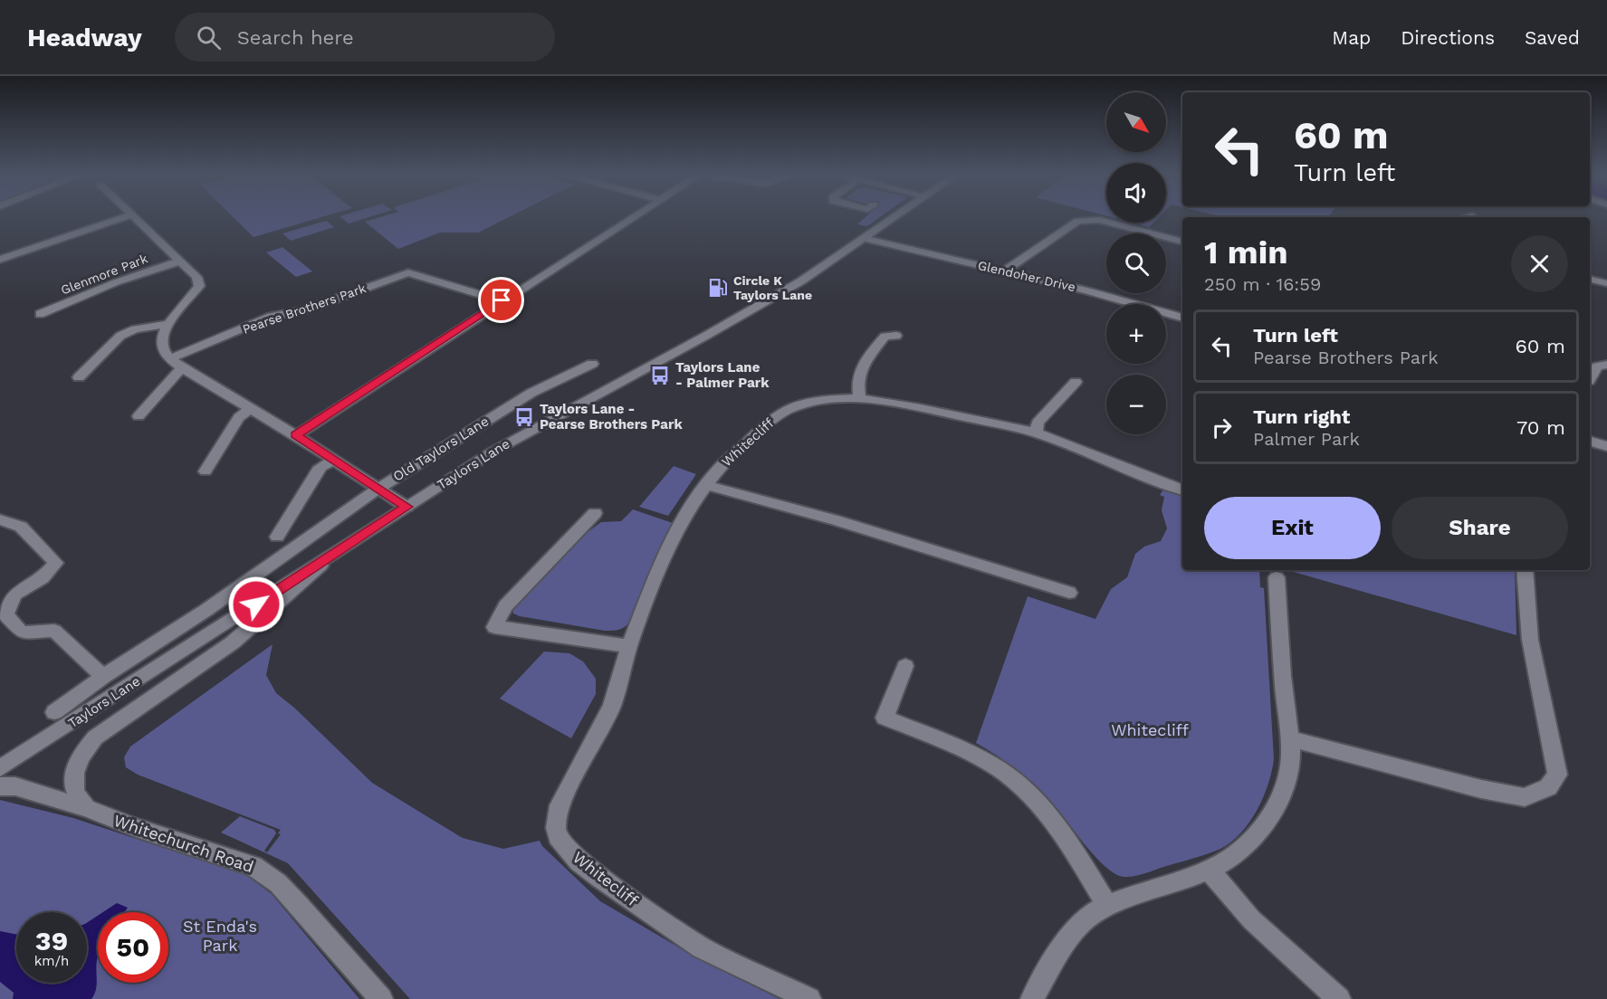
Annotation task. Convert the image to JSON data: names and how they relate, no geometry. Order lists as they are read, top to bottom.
{
  "streets": {
    "street": [
      "Glenmore Park",
      "Glendoher Drive",
      "Pearse Brothers Park",
      "Whitecliff",
      "Old Taylors Lane",
      "Taylors Lane",
      "Whitechurch Road"
    ]
  },
  "crossings": [
    ["Glendoher Drive", "Taylors Lane"]
  ],
  "parks": ["Whitecliff", "St Enda's Park"],
  "places": {
    "fuel station": ["Circle K Taylors Lane"],
    "bus stop": ["Taylors Lane - Palmer Park", "Taylors Lane - Pearse Brothers Park"]
  },
  "north": "bottom right",
  "page": {
    "header": "Headway",
    "search": "Search here",
    "nav": ["Map", "Directions", "Saved"],
    "map_buttons": ["+", "−"],
    "turn": ["60 m", "Turn left"],
    "heading": ["1 min", "250 m · 16:59"],
    "list": [
      {
        "name": "Turn left",
        "note": "Pearse Brothers Park",
        "value": "60 m"
      },
      {
        "name": "Turn right",
        "note": "Palmer Park",
        "value": "70 m"
      }
    ],
    "buttons": ["Exit", "Share"],
    "speed": "39 km/h",
    "limit": "50"
  }
}
